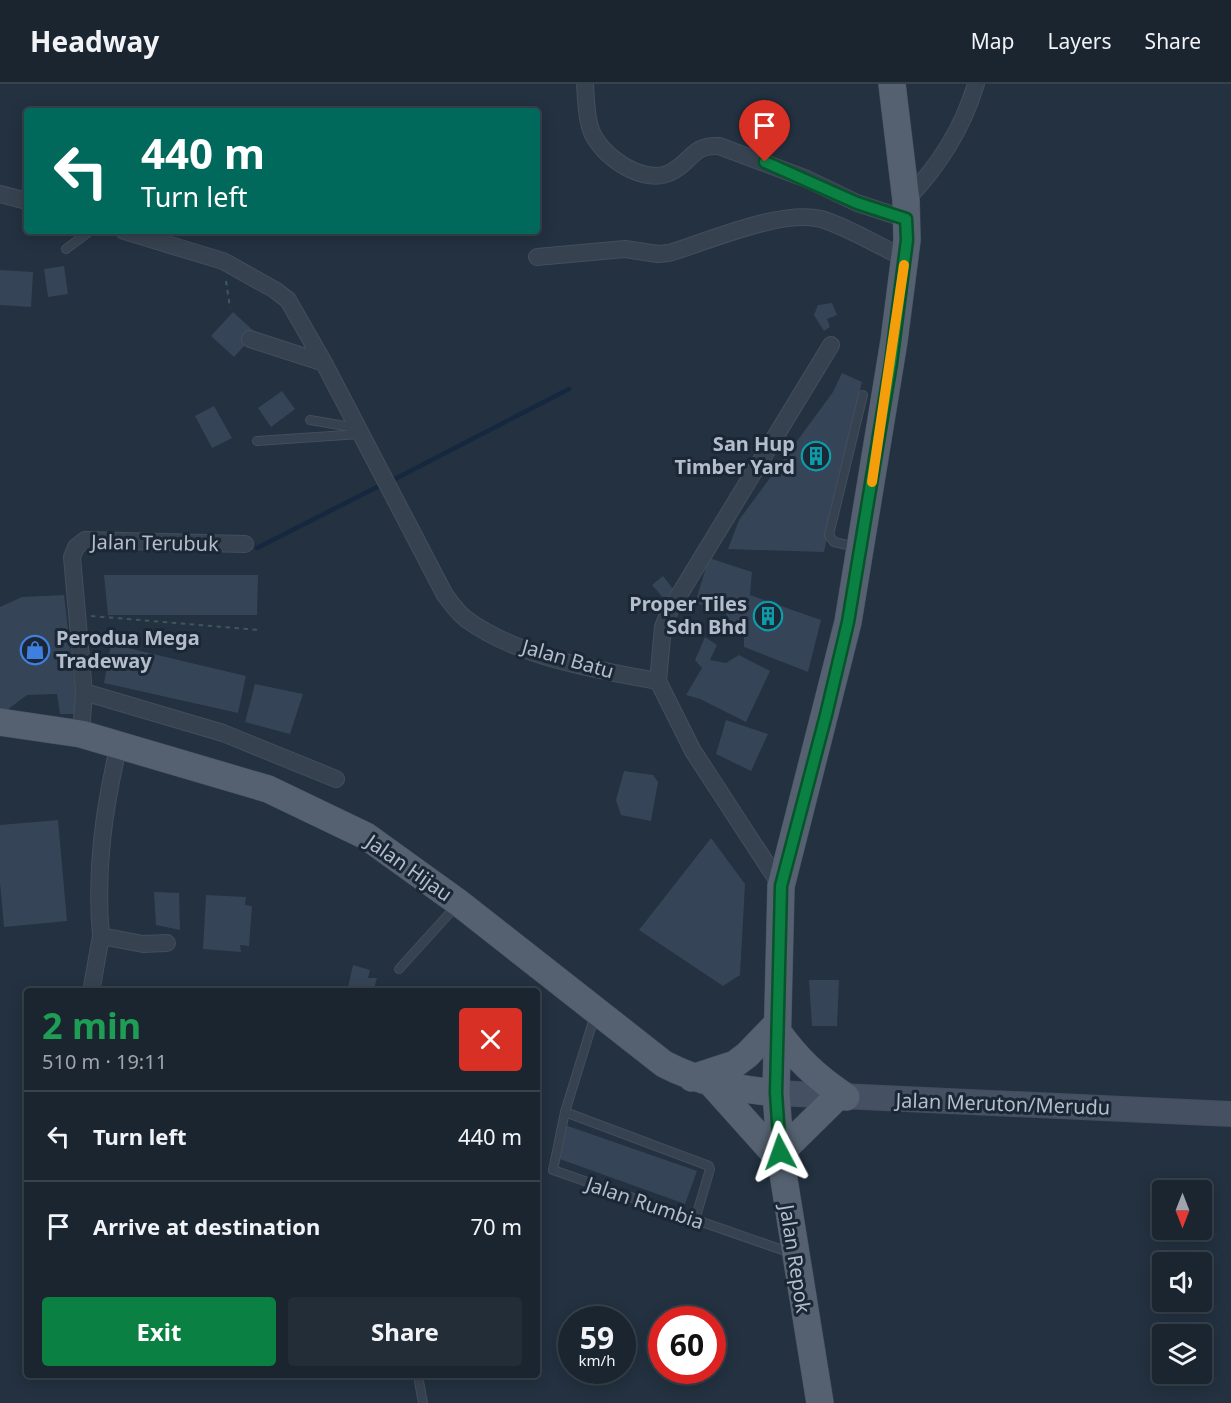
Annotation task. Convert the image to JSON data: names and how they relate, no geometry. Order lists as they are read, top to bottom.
{
  "streets": {
    "main road": ["Jalan Hijau", "Jalan Meruton/Merudu", "Jalan Repok"],
    "street": ["Jalan Terubuk", "Jalan Batu"],
    "lane": ["Jalan Rumbia"]
  },
  "crossings": [
    ["Jalan Terubuk", "Jalan Hijau"],
    ["Jalan Hijau", "Jalan Meruton/Merudu"],
    ["Jalan Hijau", "Jalan Repok"],
    ["Jalan Meruton/Merudu", "Jalan Repok"],
    ["Jalan Rumbia", "Jalan Repok"]
  ],
  "places": {
    "building": ["San Hup Timber Yard", "Proper Tiles Sdn Bhd"],
    "shop": ["Perodua Mega Tradeway"]
  },
  "north": "bottom",
  "page": {
    "header": "Headway",
    "nav": ["Map", "Layers", "Share"],
    "turn": ["440 m", "Turn left"],
    "heading": ["2 min", "510 m · 19:11"],
    "list": [
      {
        "name": "Turn left",
        "value": "440 m"
      },
      {
        "name": "Arrive at destination",
        "value": "70 m"
      }
    ],
    "buttons": ["Exit", "Share"],
    "speed": "59 km/h",
    "limit": "60"
  }
}
